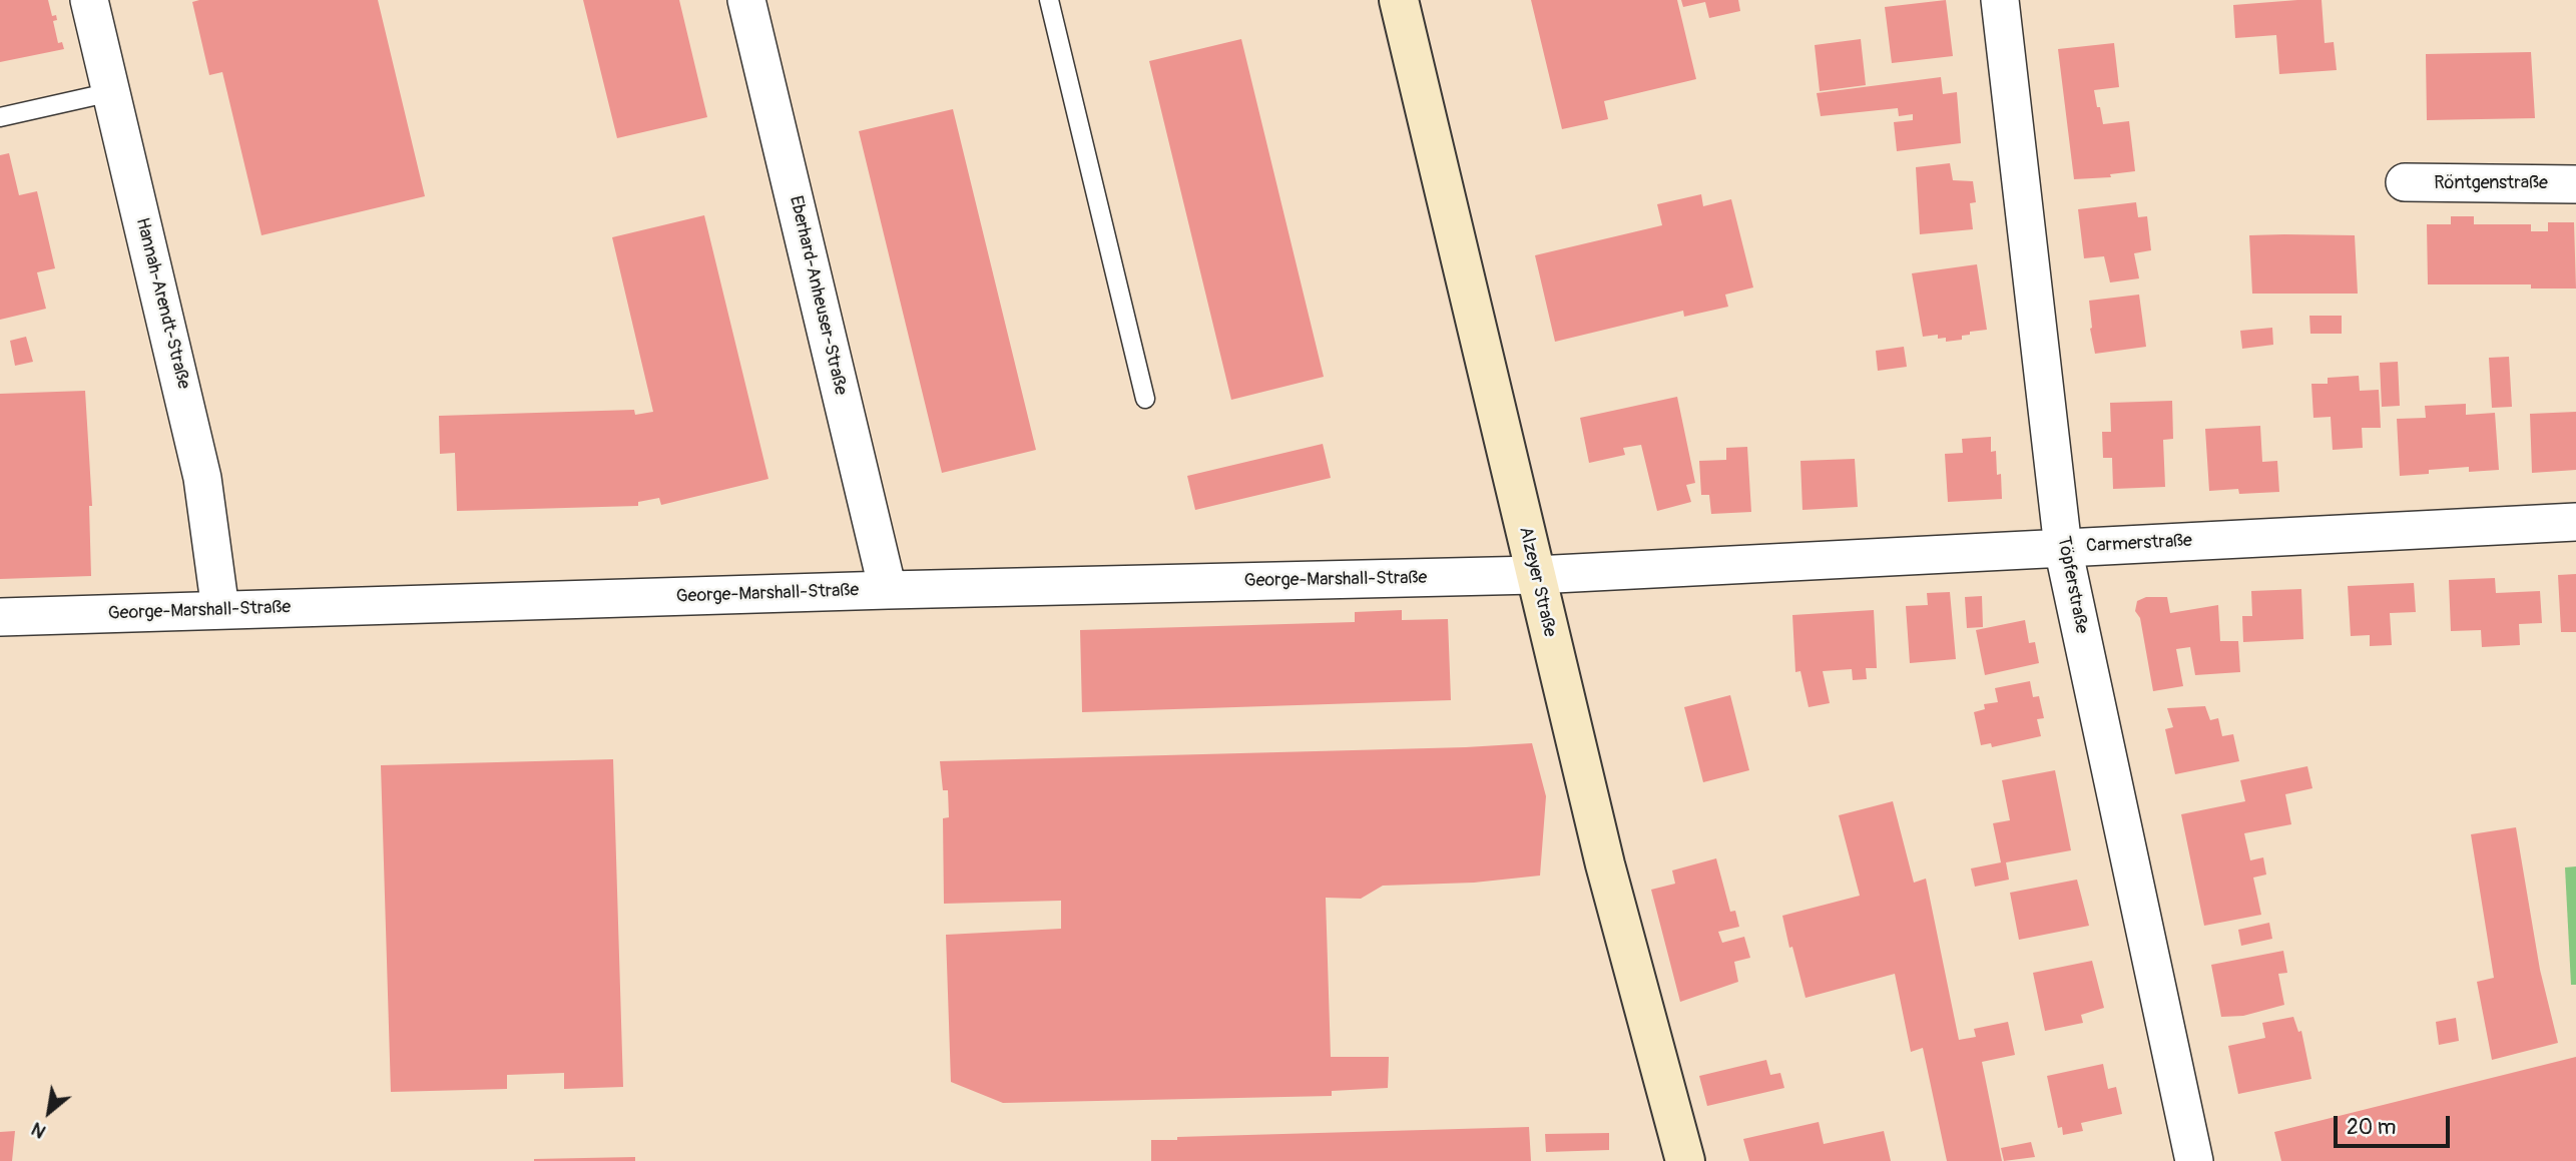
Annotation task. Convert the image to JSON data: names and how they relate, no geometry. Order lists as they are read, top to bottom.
{
  "streets": {
    "main road": ["Alzeyer Straße"],
    "street": [
      "Röntgenstraße",
      "Eberhard-Anheuser-Straße",
      "Hannah-Arendt-Straße",
      "Carmerstraße",
      "George-Marshall-Straße",
      "Töpferstraße"
    ]
  },
  "crossings": [
    ["Eberhard-Anheuser-Straße", "George-Marshall-Straße"],
    ["Hannah-Arendt-Straße", "George-Marshall-Straße"],
    ["Carmerstraße", "George-Marshall-Straße"],
    ["Carmerstraße", "Alzeyer Straße"],
    ["Carmerstraße", "Töpferstraße"],
    ["George-Marshall-Straße", "Alzeyer Straße"]
  ],
  "scale_bar": "20 m",
  "north": "bottom left"
}
